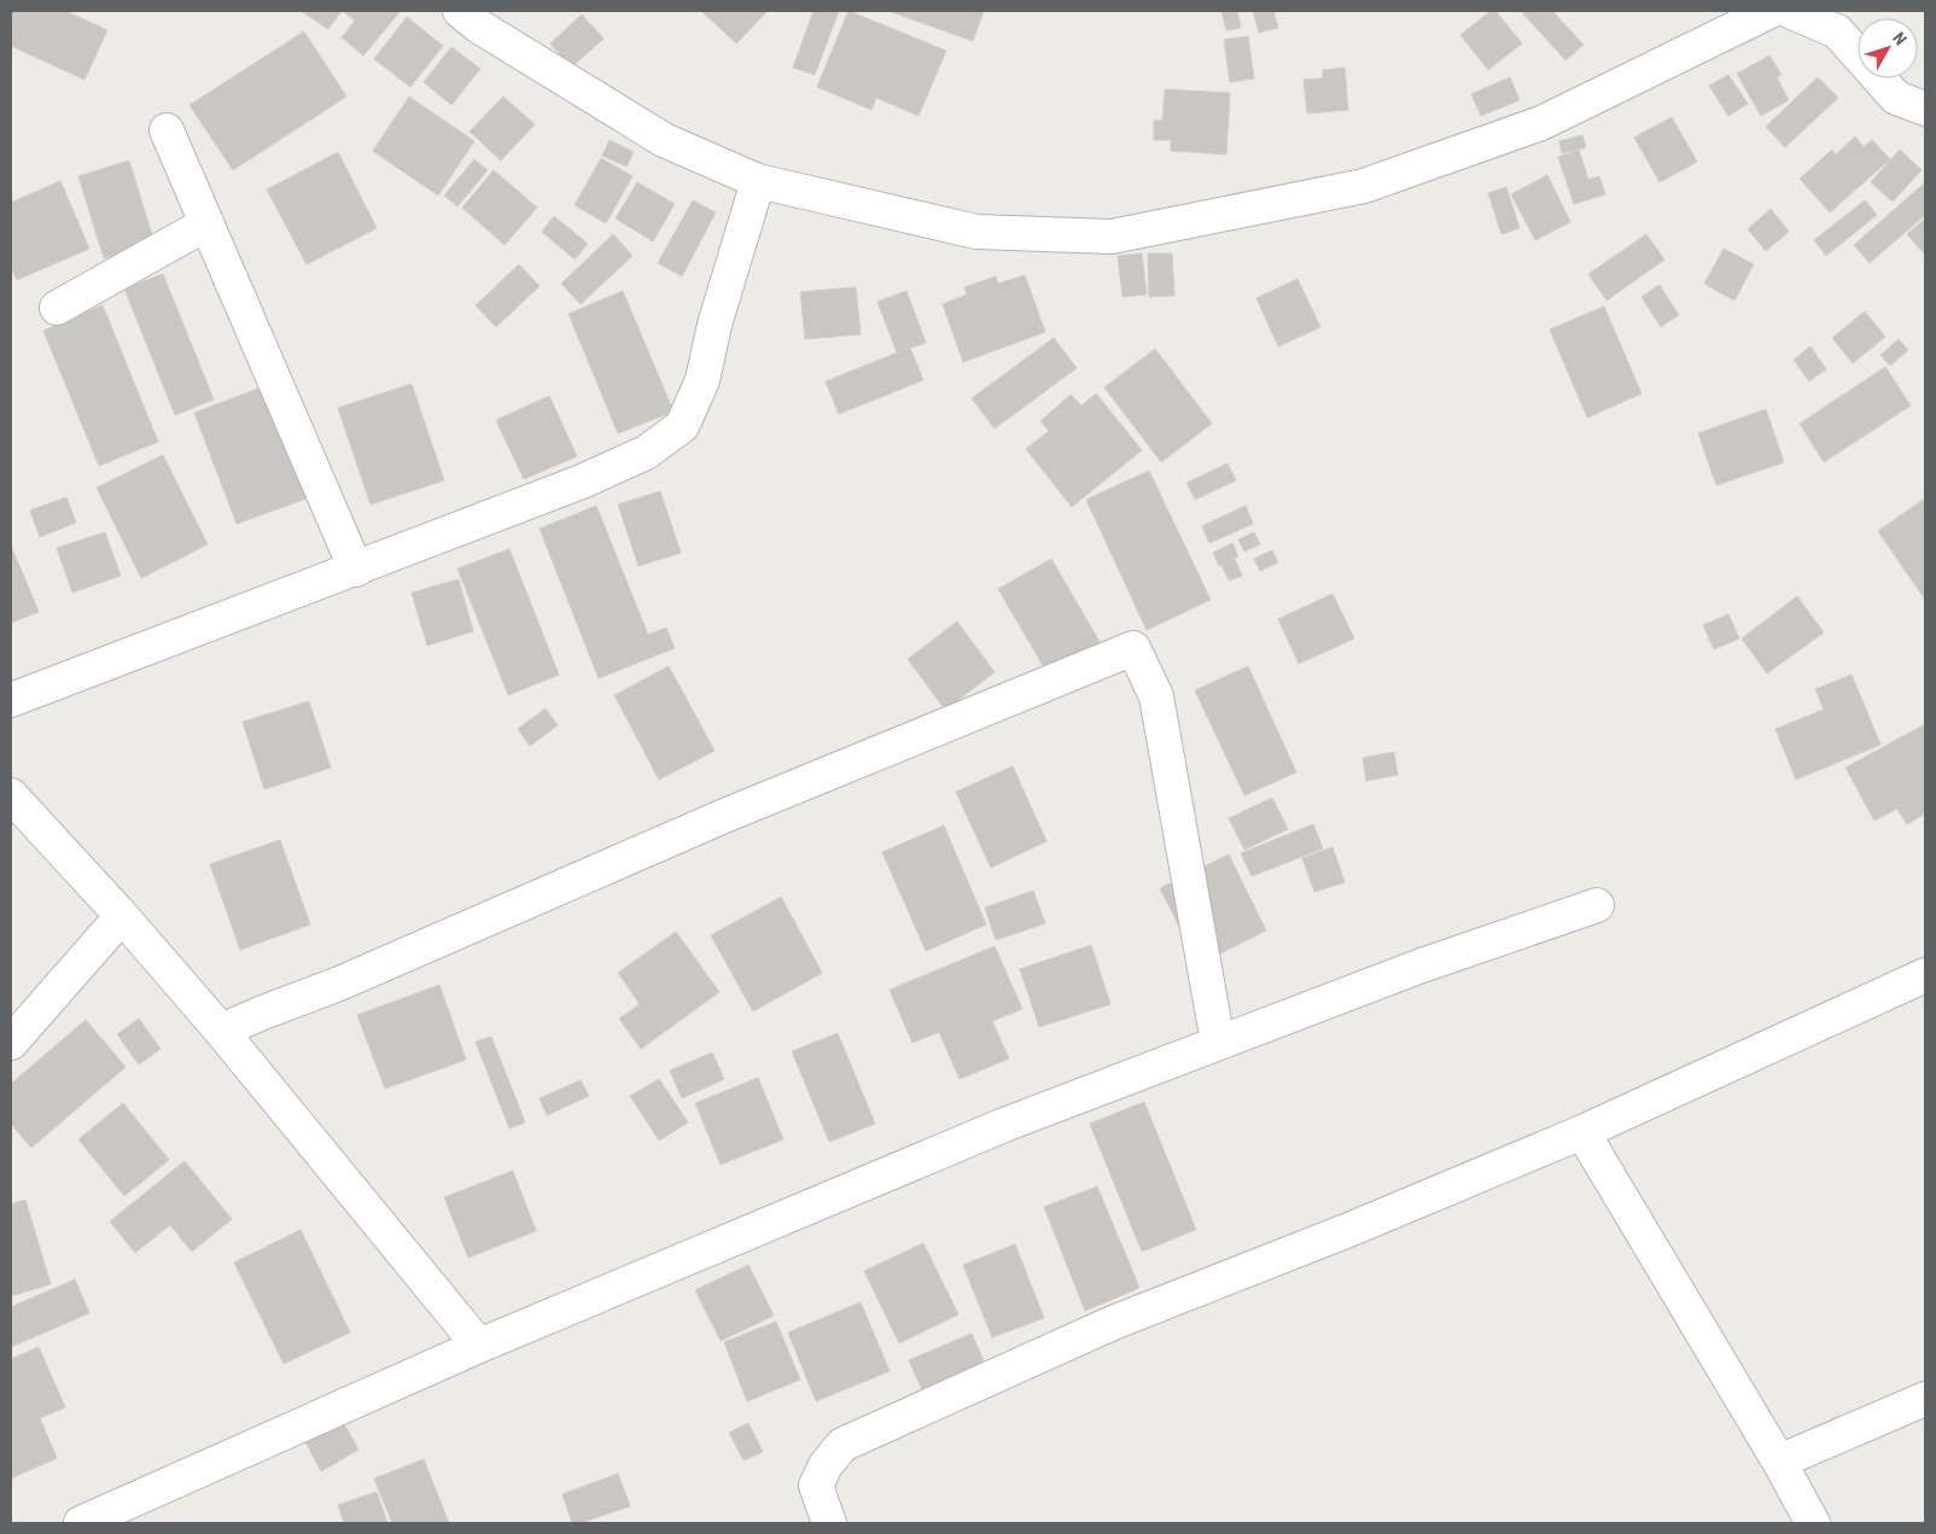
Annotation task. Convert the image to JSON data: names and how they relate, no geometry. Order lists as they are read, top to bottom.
{
  "north": "top right"
}
